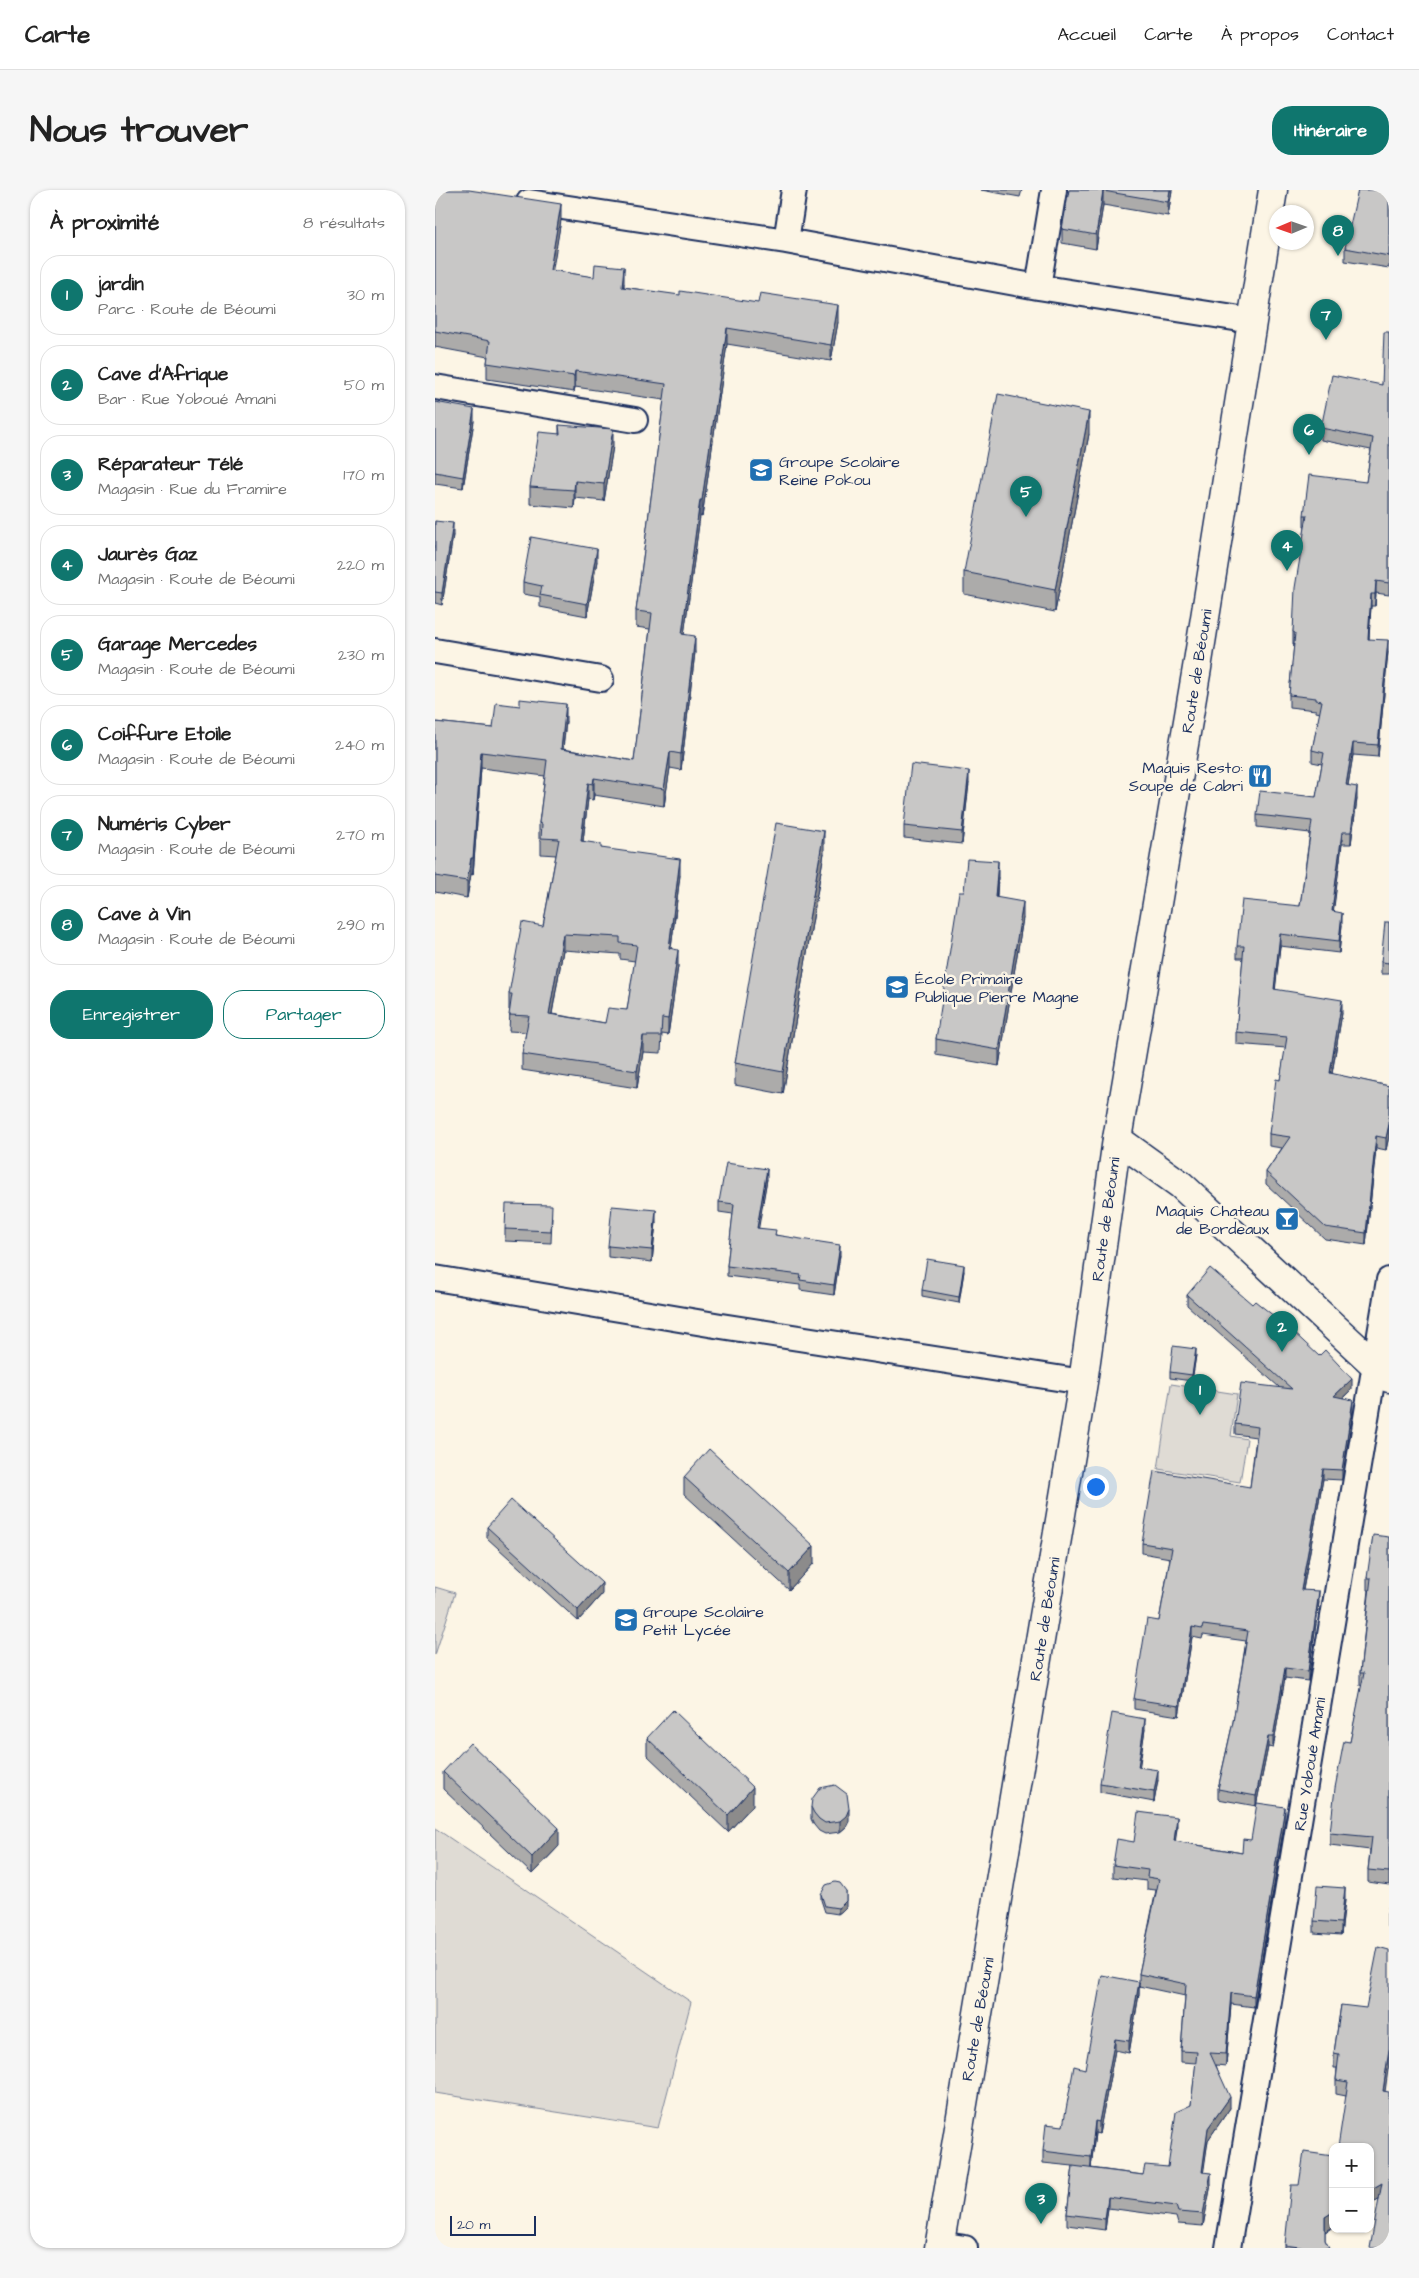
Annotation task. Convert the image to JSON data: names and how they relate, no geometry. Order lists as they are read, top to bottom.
{
  "streets": {
    "main road": ["Route de Béoumi"],
    "street": ["Rue Yoboué Amani"]
  },
  "places": {
    "school or university": ["Groupe Scolaire Reine Pokou", "École Primaire Publique Pierre Magne", "Groupe Scolaire Petit Lycée"],
    "restaurant": ["Maquis Resto: Soupe de Cabri"],
    "bar": ["Maquis Chateau de Bordeaux"]
  },
  "scale_bar": "20 m",
  "north": "left",
  "page": {
    "header": "Carte",
    "nav": [
      "Accueil",
      "Carte",
      "À propos",
      "Contact"
    ],
    "title": "Nous trouver",
    "buttons": [
      "Itinéraire",
      ["Enregistrer", "Partager"]
    ],
    "heading": ["À proximité", "8 résultats"],
    "pins": [
      "8",
      "7",
      "6",
      "5",
      "4",
      "2",
      "1",
      "3"
    ],
    "list": [
      {
        "mark": "1",
        "name": "jardin",
        "note": "Parc · Route de Béoumi",
        "value": "30 m"
      },
      {
        "mark": "2",
        "name": "Cave d'Afrique",
        "note": "Bar · Rue Yoboué Amani",
        "value": "50 m"
      },
      {
        "mark": "3",
        "name": "Réparateur Télé",
        "note": "Magasin · Rue du Framire",
        "value": "170 m"
      },
      {
        "mark": "4",
        "name": "Jaurès Gaz",
        "note": "Magasin · Route de Béoumi",
        "value": "220 m"
      },
      {
        "mark": "5",
        "name": "Garage Mercedes",
        "note": "Magasin · Route de Béoumi",
        "value": "230 m"
      },
      {
        "mark": "6",
        "name": "Coiffure Etoile",
        "note": "Magasin · Route de Béoumi",
        "value": "240 m"
      },
      {
        "mark": "7",
        "name": "Numéris Cyber",
        "note": "Magasin · Route de Béoumi",
        "value": "270 m"
      },
      {
        "mark": "8",
        "name": "Cave à Vin",
        "note": "Magasin · Route de Béoumi",
        "value": "290 m"
      }
    ],
    "map_buttons": ["+", "−"],
    "scale": "20 m"
  }
}
